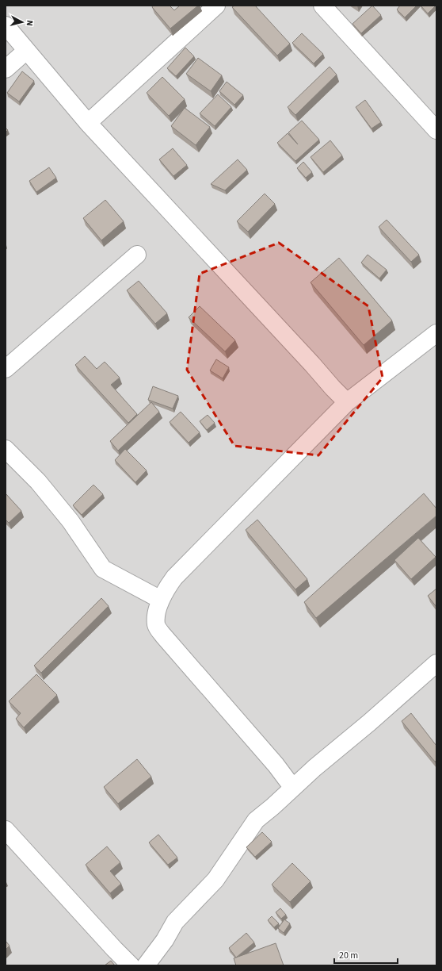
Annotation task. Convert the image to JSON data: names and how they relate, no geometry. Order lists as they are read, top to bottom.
{
  "scale_bar": "20 m",
  "north": "right"
}
